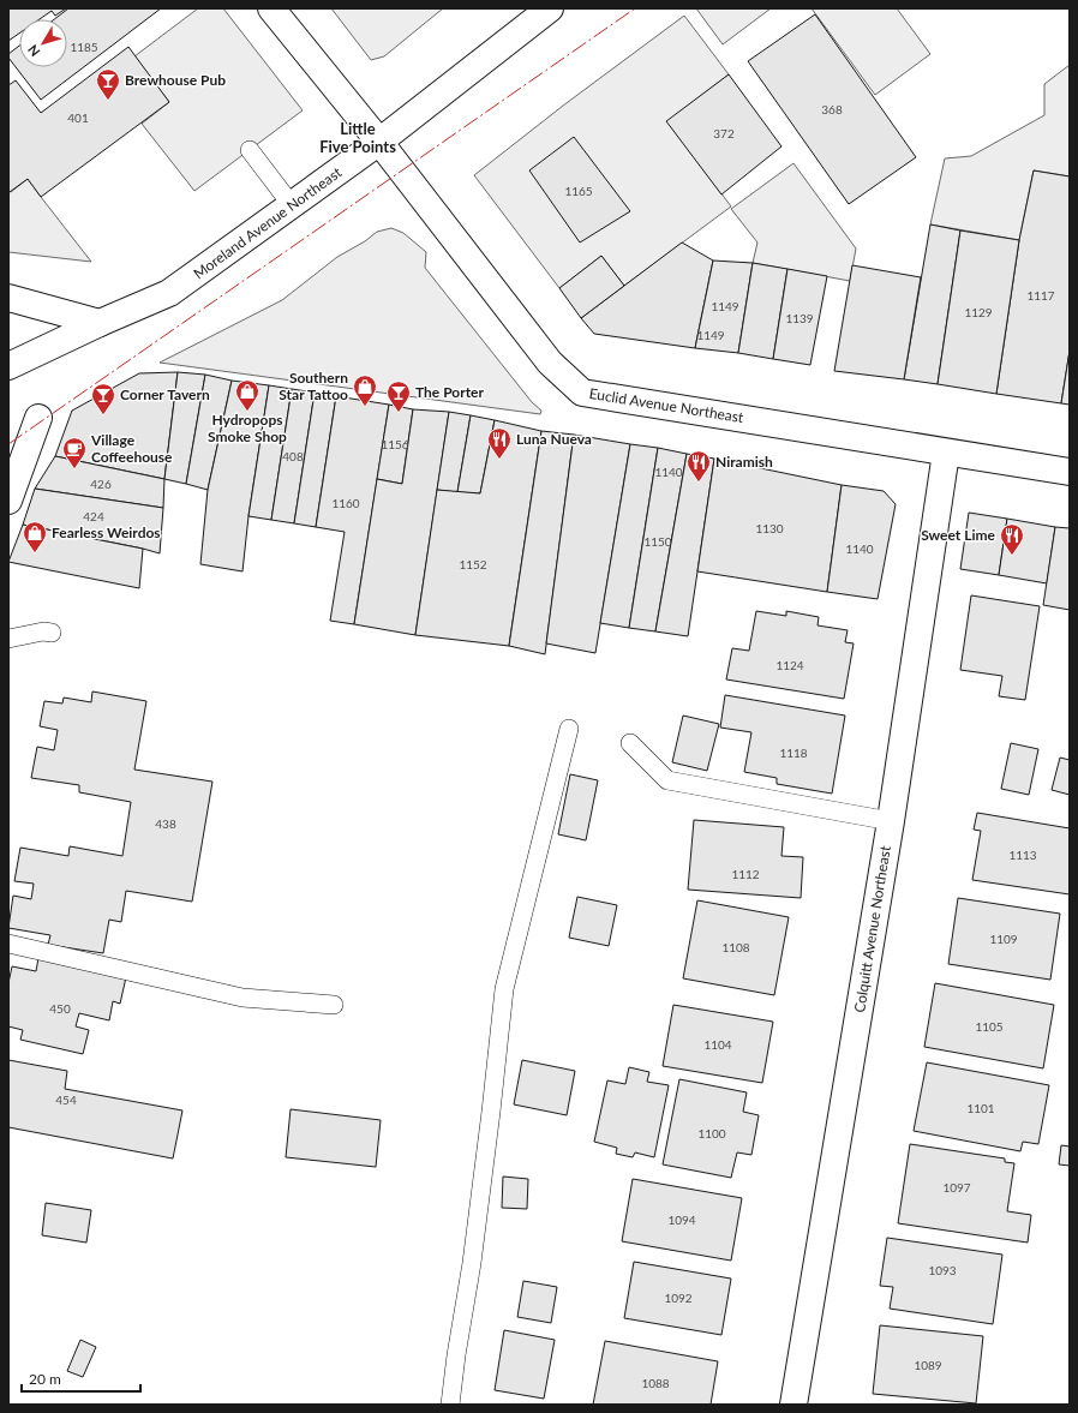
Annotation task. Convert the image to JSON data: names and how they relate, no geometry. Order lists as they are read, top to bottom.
{
  "streets": {
    "main road": ["Moreland Avenue Northeast", "Euclid Avenue Northeast", "Colquitt Avenue Northeast"]
  },
  "crossings": [
    ["Moreland Avenue Northeast", "Euclid Avenue Northeast"],
    ["Euclid Avenue Northeast", "Colquitt Avenue Northeast"]
  ],
  "districts": ["Little Five Points"],
  "places": {
    "bar": ["Brewhouse Pub", "The Porter", "Corner Tavern"],
    "shop": ["Southern Star Tattoo", "Hydropops Smoke Shop", "Fearless Weirdos"],
    "restaurant": ["Luna Nueva", "Niramish", "Sweet Lime"],
    "cafe": ["Village Coffeehouse"]
  },
  "house_numbers": [
    "1185",
    "368",
    "401",
    "372",
    "1165",
    "1117",
    "1149",
    "1129",
    "1139",
    "1149",
    "1156",
    "408",
    "1140",
    "426",
    "1160",
    "424",
    "1130",
    "1150",
    "1140",
    "1152",
    "1124",
    "1118",
    "438",
    "1113",
    "1112",
    "1109",
    "1108",
    "450",
    "1105",
    "1104",
    "454",
    "1101",
    "1100",
    "1097",
    "1094",
    "1093",
    "1092",
    "1089",
    "1088"
  ],
  "scale_bar": "20 m",
  "north": "bottom left"
}
